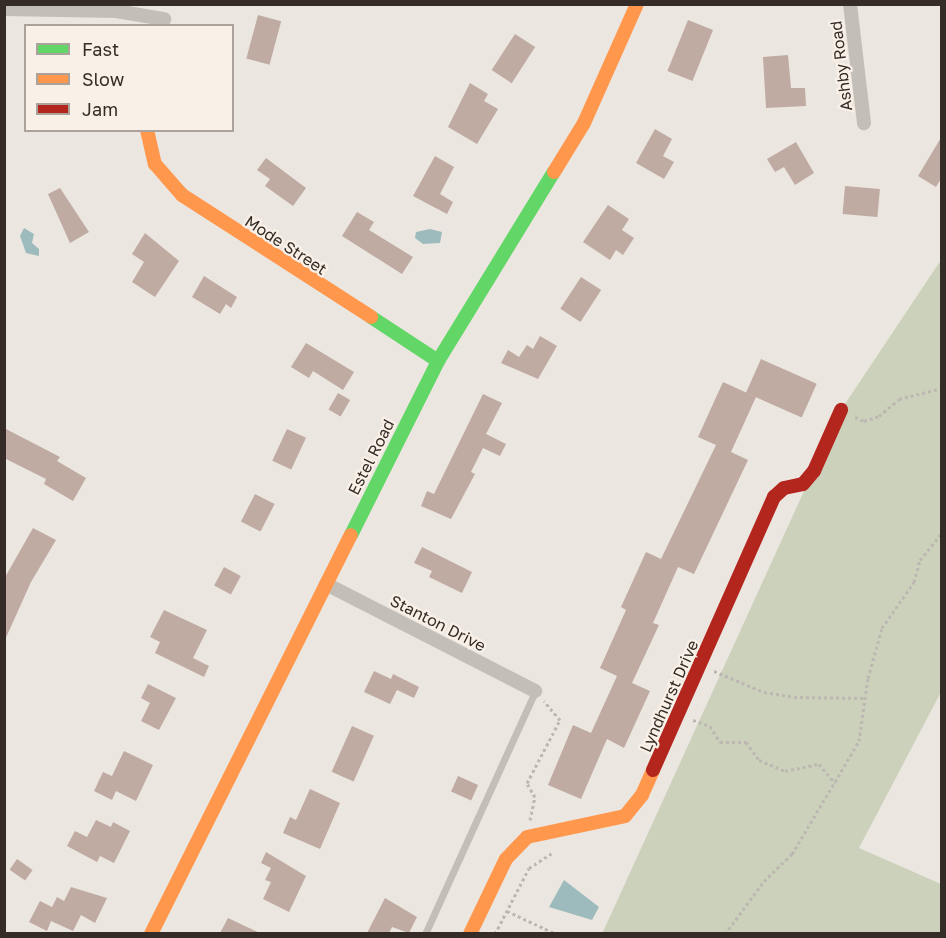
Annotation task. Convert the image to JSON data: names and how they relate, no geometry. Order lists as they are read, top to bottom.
{
  "streets": {
    "street": [
      "Ashby Road",
      "Mode Street",
      "Estel Road",
      "Stanton Drive",
      "Lyndhurst Drive"
    ]
  },
  "crossings": [
    ["Mode Street", "Estel Road"],
    ["Estel Road", "Stanton Drive"]
  ],
  "legend": ["Fast", "Slow", "Jam"]
}
